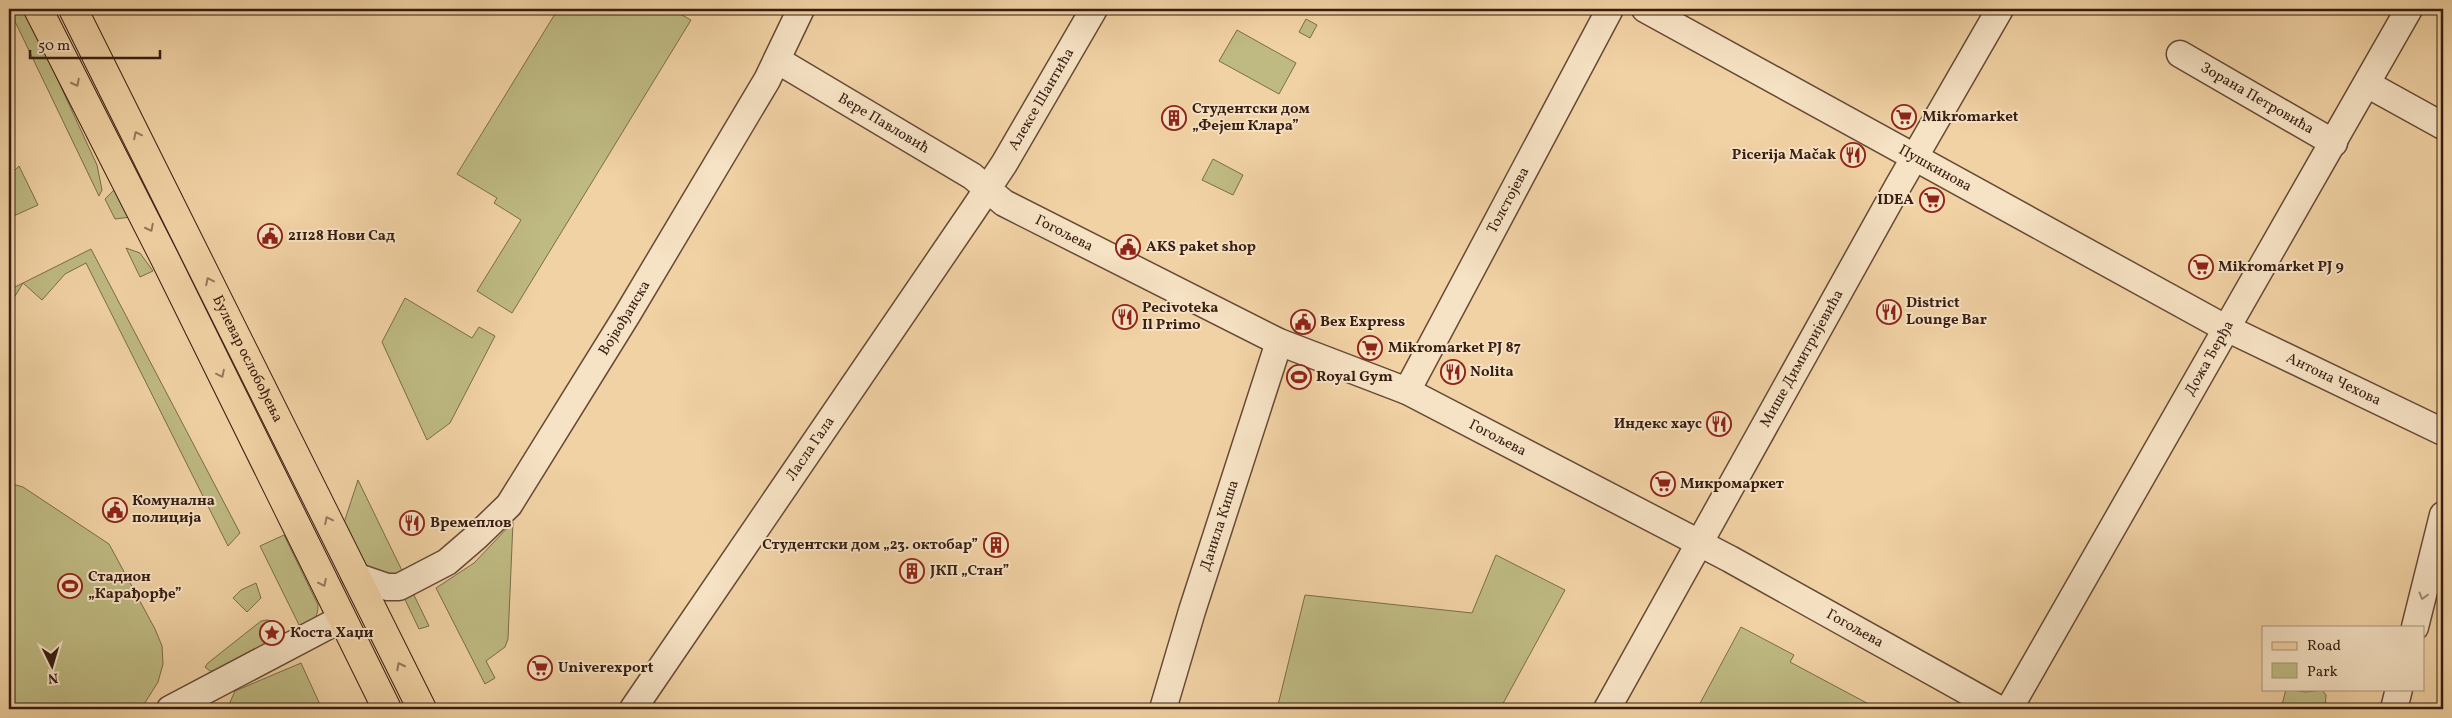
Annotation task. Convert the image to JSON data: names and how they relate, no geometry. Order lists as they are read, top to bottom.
{
  "streets": {
    "main road": ["Булевар ослобођења"],
    "street": [
      "Зорана Петровића",
      "Алексе Шантића",
      "Вере Павловић",
      "Пушкинова",
      "Толстојева",
      "Гогољева",
      "Војвођанска",
      "Мише Димитријевића",
      "Дожа Ђерђа",
      "Антона Чехова",
      "Ласла Гала",
      "Данила Киша"
    ]
  },
  "crossings": [
    ["Зорана Петровића", "Дожа Ђерђа"],
    ["Алексе Шантића", "Вере Павловић"],
    ["Алексе Шантића", "Гогољева"],
    ["Алексе Шантића", "Ласла Гала"],
    ["Вере Павловић", "Гогољева"],
    ["Вере Павловић", "Војвођанска"],
    ["Вере Павловић", "Ласла Гала"],
    ["Пушкинова", "Мише Димитријевића"],
    ["Пушкинова", "Дожа Ђерђа"],
    ["Пушкинова", "Антона Чехова"],
    ["Толстојева", "Гогољева"],
    ["Гогољева", "Мише Димитријевића"],
    ["Гогољева", "Ласла Гала"],
    ["Гогољева", "Данила Киша"],
    ["Дожа Ђерђа", "Антона Чехова"]
  ],
  "places": {
    "supermarket": [
      "Mikromarket",
      "IDEA",
      "Mikromarket PJ 9",
      "Mikromarket PJ 87",
      "Микромаркет",
      "Univerexport"
    ],
    "building": ["Студентски дом „Фејеш Клара”", "Студентски дом „23. октобар”", "ЈКП „Стан”"],
    "restaurant": [
      "Picerija Mačak",
      "District Lounge Bar",
      "Pecivoteka Il Primo",
      "Nolita",
      "Индекс хаус",
      "Времеплов"
    ],
    "public building": [
      "21128 Нови Сад",
      "AKS paket shop",
      "Bex Express",
      "Комунална полиција"
    ],
    "sports": ["Royal Gym", "Стадион „Карађорђе”"],
    "place": ["Коста Хаџи"]
  },
  "legend": ["Road", "Park"],
  "scale_bar": "50 m",
  "north": "bottom"
}
